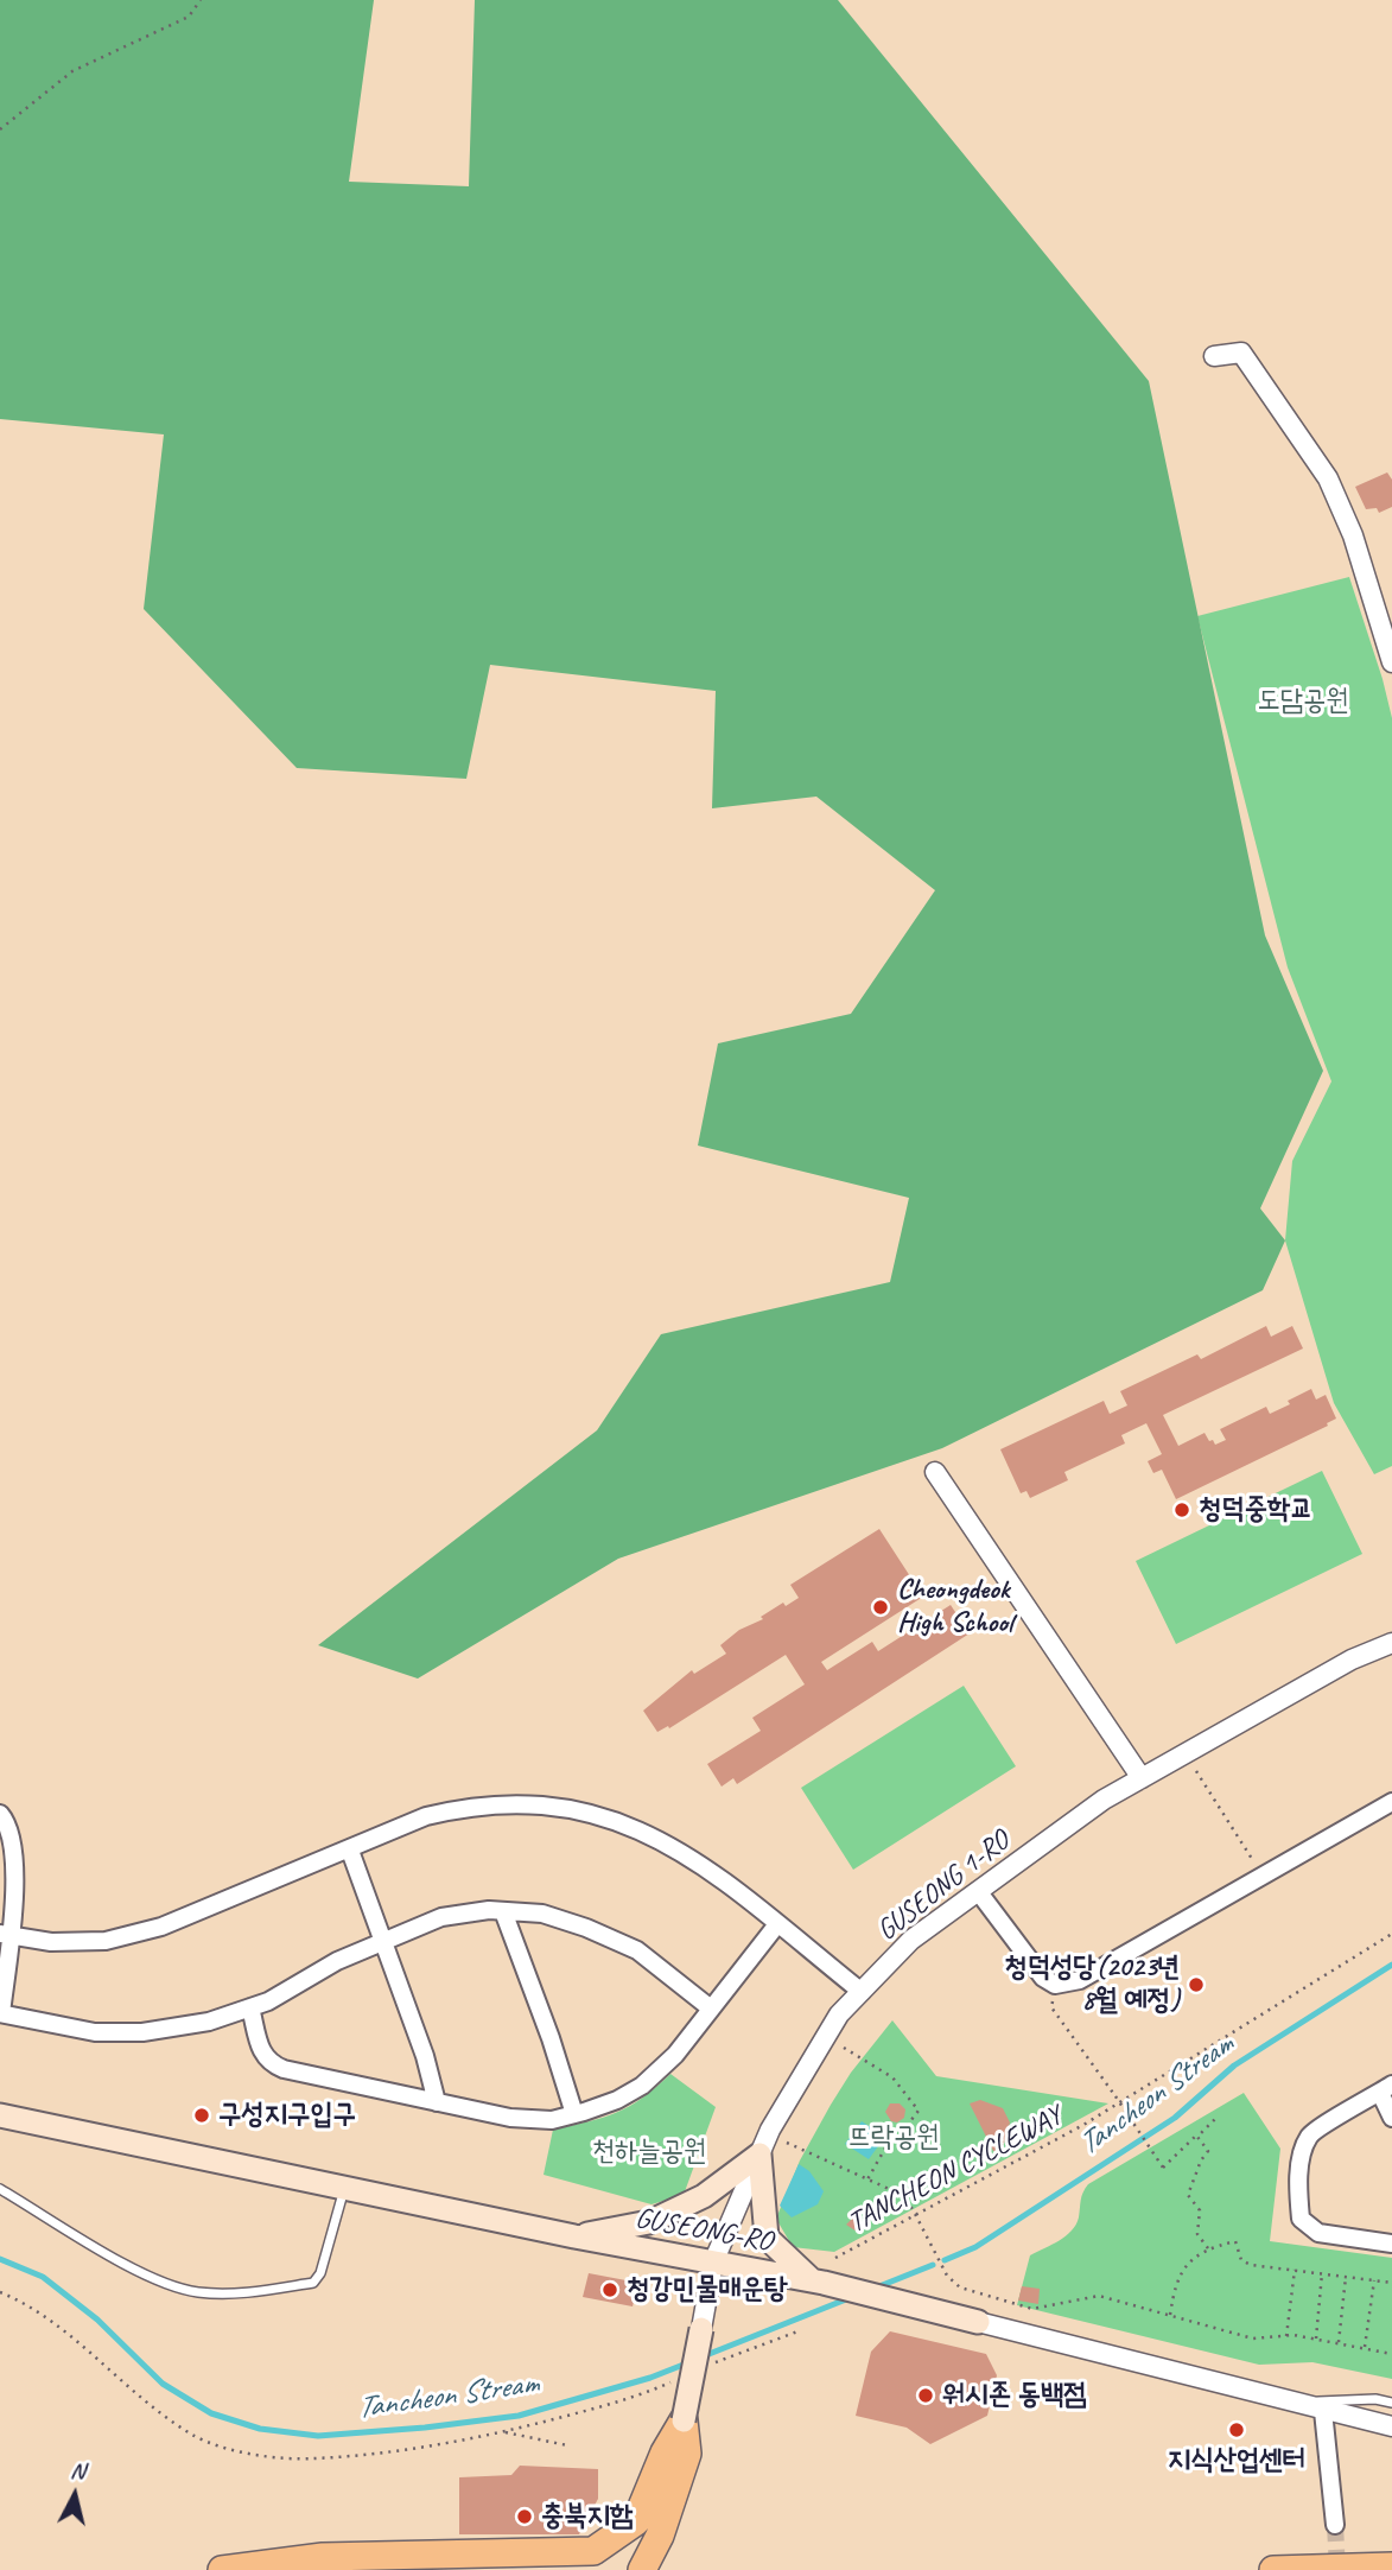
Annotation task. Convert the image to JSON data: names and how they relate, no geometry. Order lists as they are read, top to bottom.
{
  "streets": {
    "main road": ["GUSEONG-RO"],
    "street": ["GUSEONG 1-RO"],
    "path": ["TANCHEON CYCLEWAY"]
  },
  "crossings": [
    ["GUSEONG 1-RO", "GUSEONG-RO"]
  ],
  "water": ["Tancheon Stream"],
  "parks": ["도담공원", "뜨락공원", "천하늘공원"],
  "places": [
    "청덕중학교",
    "Cheongdeok High School",
    "청덕성당(2023년 8월 예정)",
    "구성지구입구",
    "청강민물매운탕",
    "워시존 동백점",
    "지식산업센터",
    "충북지함"
  ],
  "north": "top"
}
